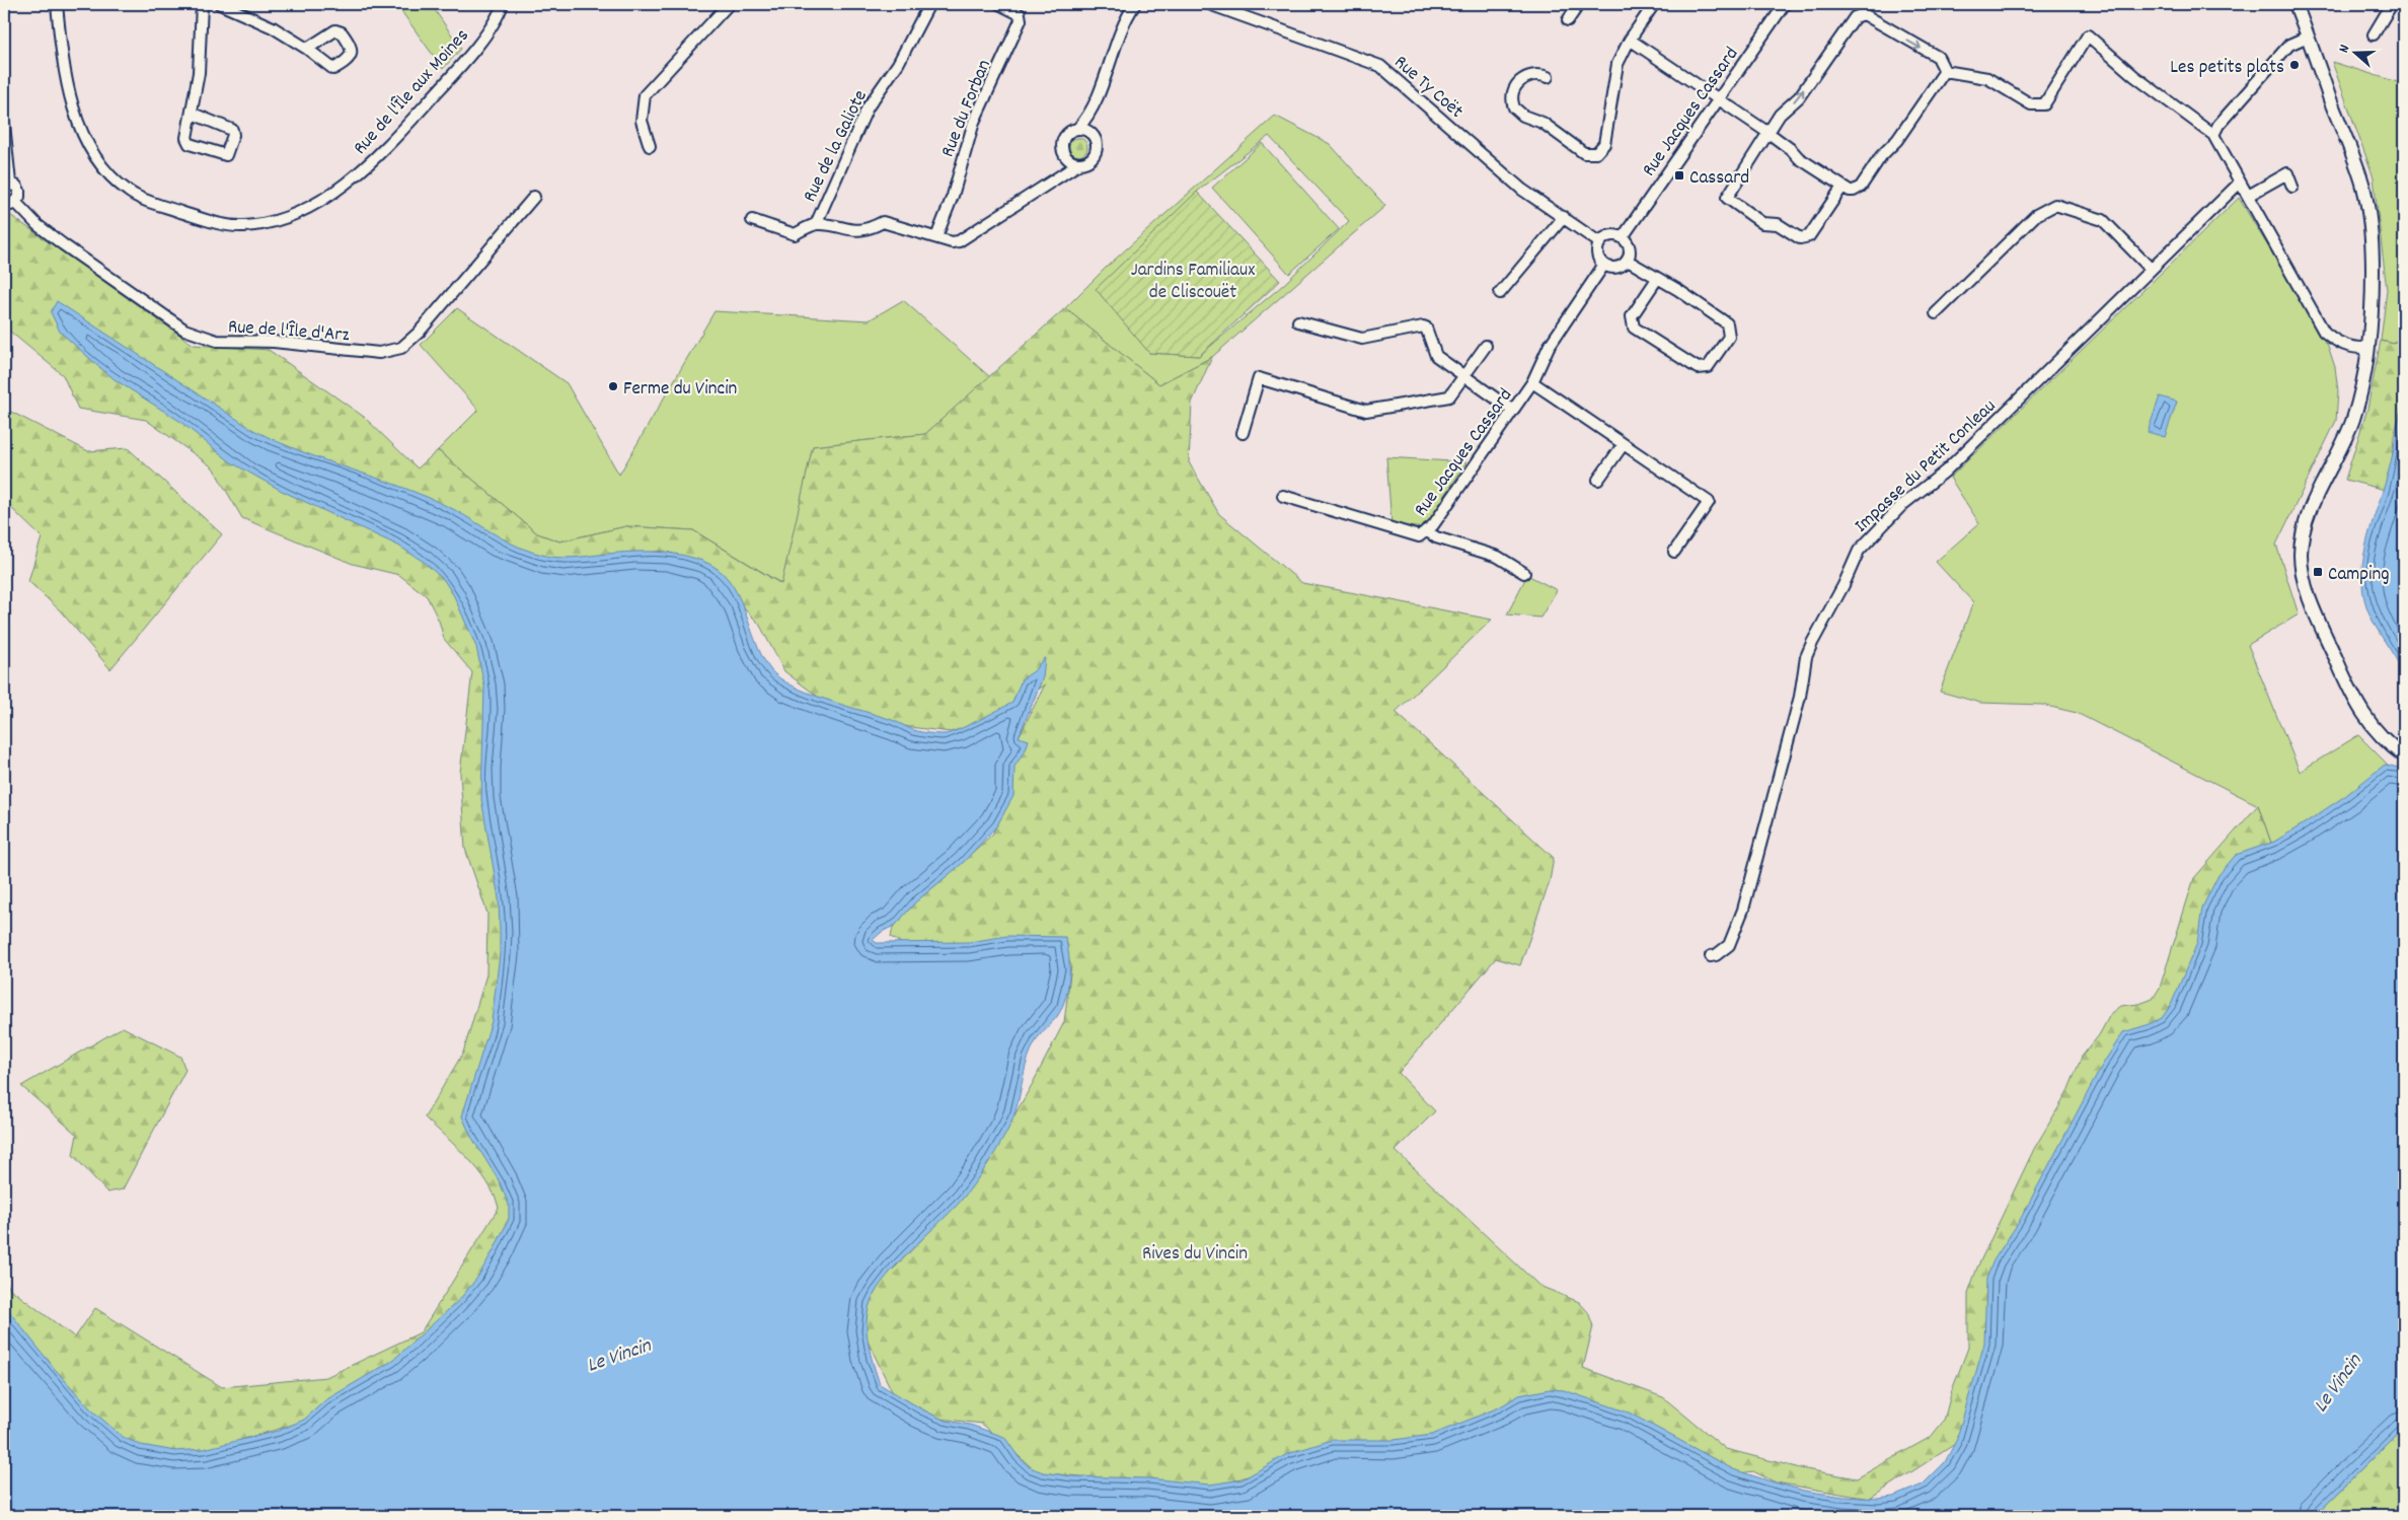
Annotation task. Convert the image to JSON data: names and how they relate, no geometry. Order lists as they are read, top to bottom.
{
  "streets": {
    "street": [
      "Rue Ty Coët",
      "Rue de l'Île aux Moines",
      "Rue du Forban",
      "Rue Jacques Cassard",
      "Rue de la Galiote",
      "Rue de l'Île d'Arz",
      "Impasse du Petit Conleau"
    ]
  },
  "crossings": [
    ["Rue Ty Coët", "Rue Jacques Cassard"]
  ],
  "water": ["Le Vincin"],
  "parks": ["Jardins Familiaux de Cliscouët", "Rives du Vincin"],
  "places": {
    "other": ["Les petits plats", "Ferme du Vincin"],
    "transit": ["Cassard", "Camping"]
  },
  "north": "left"
}
